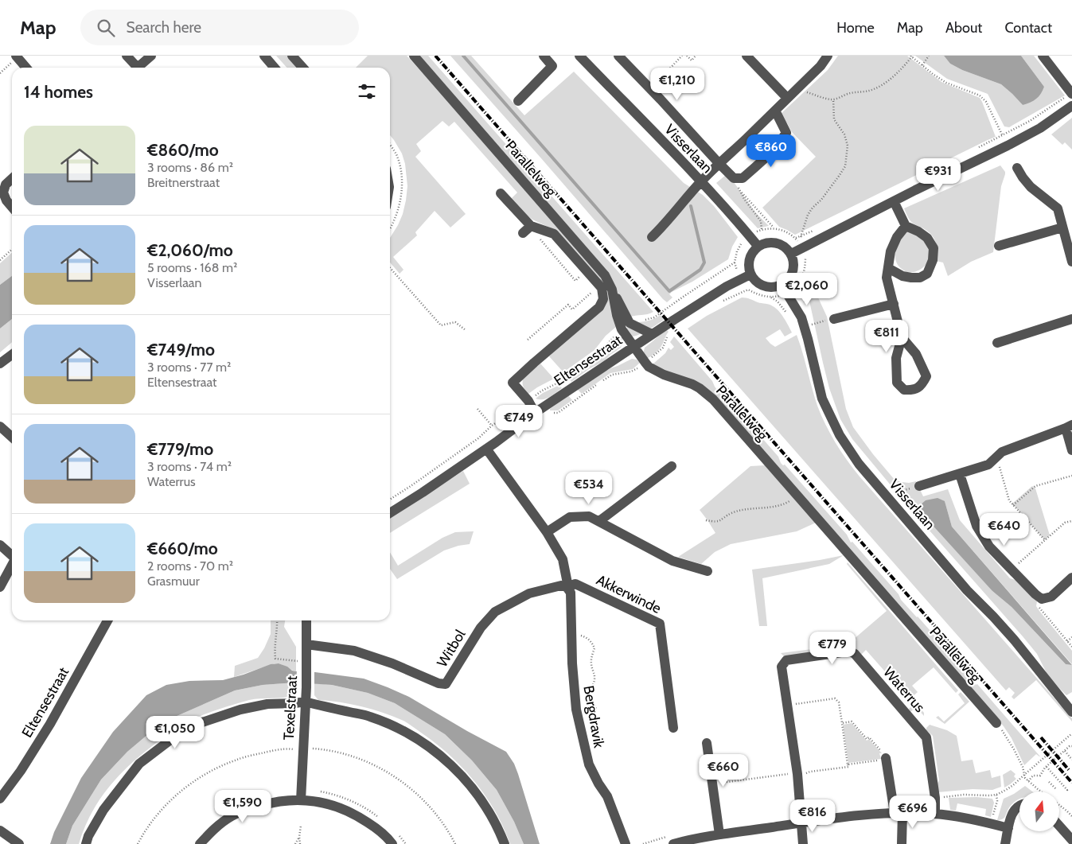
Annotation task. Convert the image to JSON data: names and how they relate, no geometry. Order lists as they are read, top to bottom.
{
  "streets": {
    "street": [
      "Visserlaan",
      "Parallelweg",
      "Eltensestraat",
      "Akkerwinde",
      "Witbol",
      "Waterrus",
      "Texelstraat",
      "Bergdravik"
    ]
  },
  "crossings": [
    ["Visserlaan", "Eltensestraat"],
    ["Parallelweg", "Eltensestraat"],
    ["Akkerwinde", "Witbol"],
    ["Akkerwinde", "Bergdravik"],
    ["Witbol", "Texelstraat"],
    ["Witbol", "Bergdravik"]
  ],
  "north": "top",
  "page": {
    "header": "Map",
    "search": "Search here",
    "nav": [
      "Home",
      "Map",
      "About",
      "Contact"
    ],
    "price": [
      "€1,210",
      "€860",
      "€931",
      "€2,060",
      "€811",
      "€749",
      "€534",
      "€640",
      "€779",
      "€1,050",
      "€660",
      "€1,590",
      "€696",
      "€816"
    ],
    "heading": "14 homes",
    "list": [
      {
        "name": "€860/mo",
        "note": "3 rooms · 86 m² · Breitnerstraat"
      },
      {
        "name": "€2,060/mo",
        "note": "5 rooms · 168 m² · Visserlaan"
      },
      {
        "name": "€749/mo",
        "note": "3 rooms · 77 m² · Eltensestraat"
      },
      {
        "name": "€779/mo",
        "note": "3 rooms · 74 m² · Waterrus"
      },
      {
        "name": "€660/mo",
        "note": "2 rooms · 70 m² · Grasmuur"
      }
    ]
  }
}
